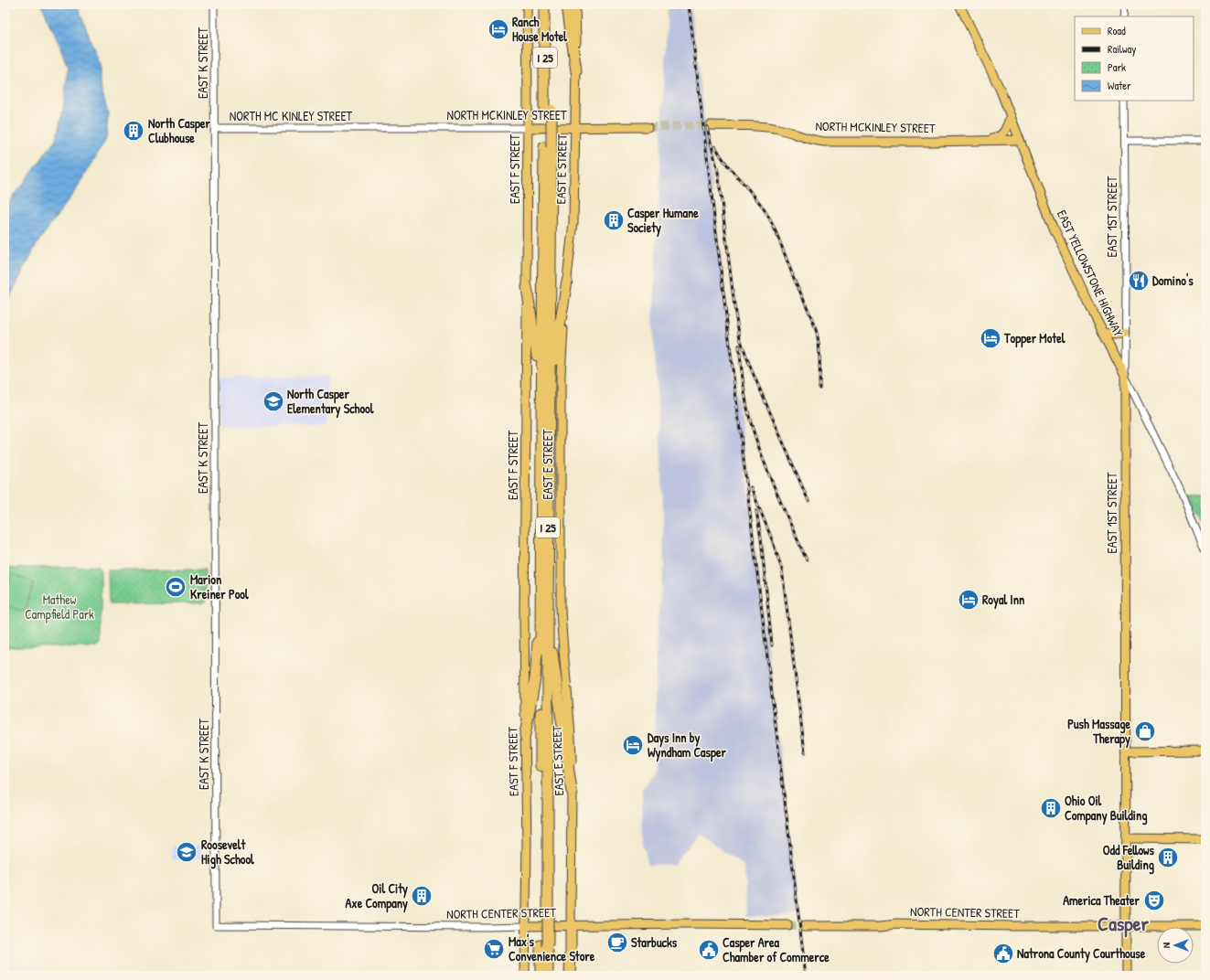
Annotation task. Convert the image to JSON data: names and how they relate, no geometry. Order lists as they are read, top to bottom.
{
  "streets": {
    "highway": ["I 25"],
    "main road": [
      "NORTH MCKINLEY STREET",
      "EAST F STREET",
      "EAST E STREET",
      "EAST 1ST STREET",
      "EAST YELLOWSTONE HIGHWAY",
      "NORTH CENTER STREET"
    ],
    "street": ["EAST K STREET", "NORTH MC KINLEY STREET"]
  },
  "crossings": [
    ["EAST K STREET", "NORTH MC KINLEY STREET"],
    ["EAST K STREET", "NORTH CENTER STREET"],
    ["NORTH MCKINLEY STREET", "NORTH MC KINLEY STREET"],
    ["NORTH MCKINLEY STREET", "EAST F STREET"],
    ["NORTH MCKINLEY STREET", "EAST E STREET"],
    ["NORTH MCKINLEY STREET", "EAST YELLOWSTONE HIGHWAY"],
    ["EAST F STREET", "NORTH CENTER STREET"],
    ["EAST E STREET", "NORTH CENTER STREET"],
    ["EAST 1ST STREET", "EAST YELLOWSTONE HIGHWAY"],
    ["EAST 1ST STREET", "NORTH CENTER STREET"]
  ],
  "districts": ["Casper"],
  "parks": ["Mathew Campfield Park"],
  "places": {
    "hotel": [
      "Ranch House Motel",
      "Topper Motel",
      "Royal Inn",
      "Days Inn by Wyndham Casper"
    ],
    "building": [
      "North Casper Clubhouse",
      "Casper Humane Society",
      "Ohio Oil Company Building",
      "Odd Fellows Building",
      "Oil City Axe Company"
    ],
    "restaurant": ["Domino's"],
    "school or university": ["North Casper Elementary School", "Roosevelt High School"],
    "sports": ["Marion Kreiner Pool"],
    "shop": ["Push Massage Therapy"],
    "theatre": ["America Theater"],
    "cafe": ["Starbucks"],
    "supermarket": ["Max's Convenience Store"],
    "public building": ["Casper Area Chamber of Commerce", "Natrona County Courthouse"]
  },
  "legend": [
    "Road",
    "Railway",
    "Park",
    "Water"
  ],
  "north": "left"
}
